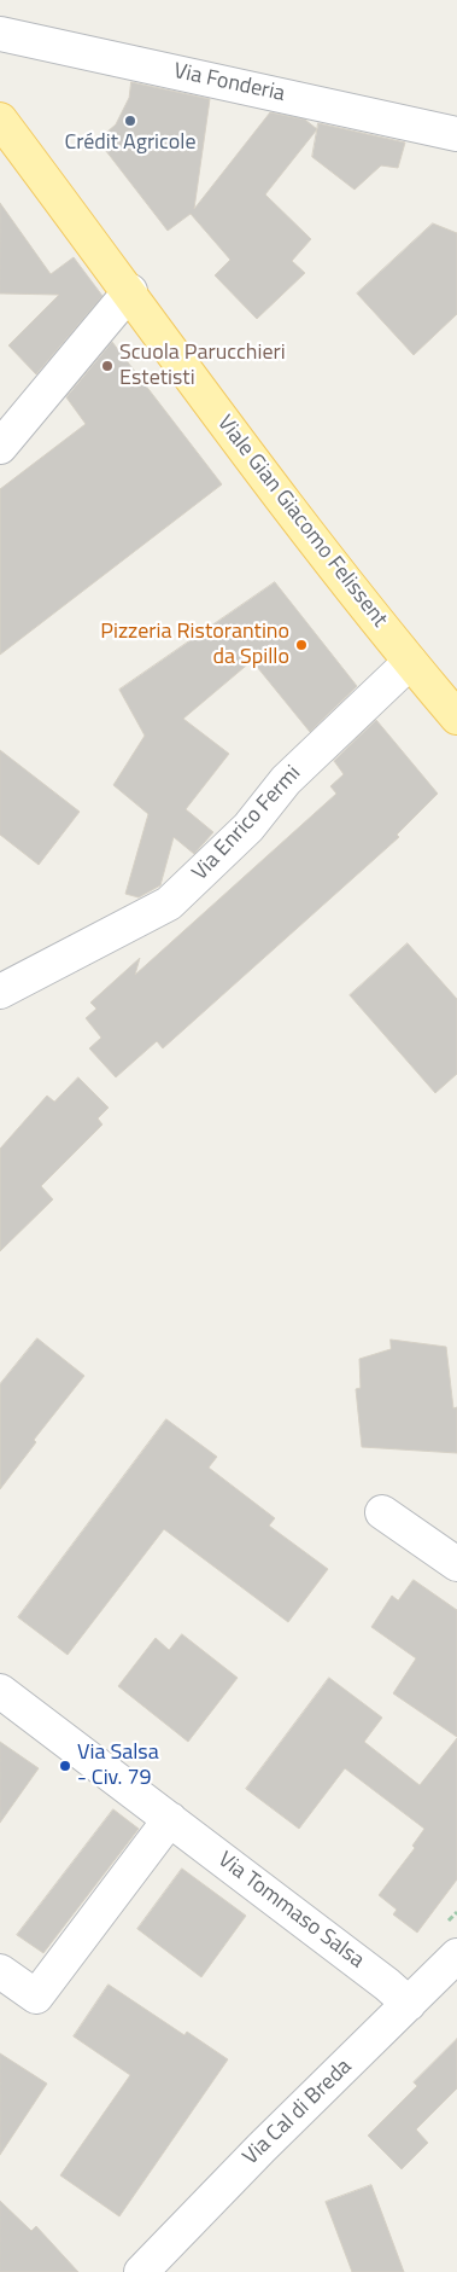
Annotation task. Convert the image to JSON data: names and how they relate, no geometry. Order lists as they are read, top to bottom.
{
  "streets": {
    "main road": ["Viale Gian Giacomo Felissent"],
    "street": [
      "Via Fonderia",
      "Via Enrico Fermi",
      "Via Tommaso Salsa",
      "Via Cal di Breda"
    ]
  },
  "crossings": [
    ["Viale Gian Giacomo Felissent", "Via Enrico Fermi"],
    ["Via Tommaso Salsa", "Via Cal di Breda"]
  ],
  "places": [
    "Crédit Agricole",
    "Scuola Parucchieri Estetisti",
    "Pizzeria Ristorantino da Spillo",
    "Via Salsa - Civ. 79"
  ]
}
